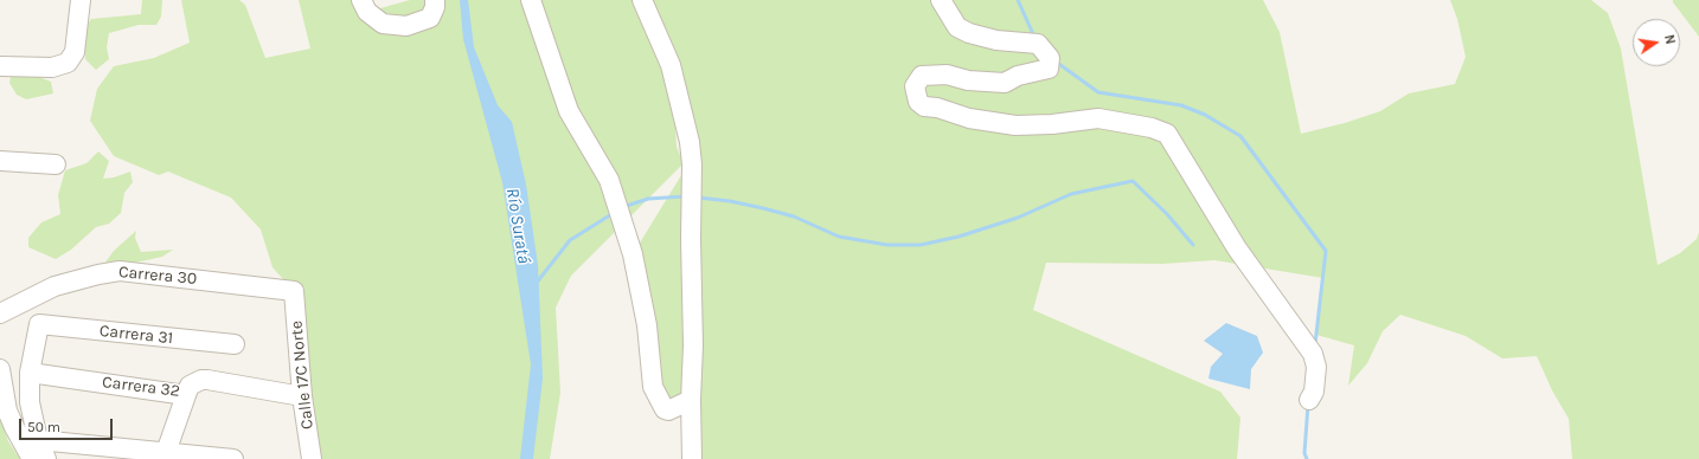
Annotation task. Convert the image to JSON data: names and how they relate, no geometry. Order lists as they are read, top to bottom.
{
  "streets": {
    "street": [
      "Carrera 30",
      "Carrera 31",
      "Calle 17C Norte",
      "Carrera 32"
    ]
  },
  "crossings": [
    ["Carrera 30", "Calle 17C Norte"],
    ["Carrera 31", "Carrera 32"],
    ["Calle 17C Norte", "Carrera 32"]
  ],
  "water": ["Río Suratá"],
  "scale_bar": "50 m",
  "north": "right"
}
